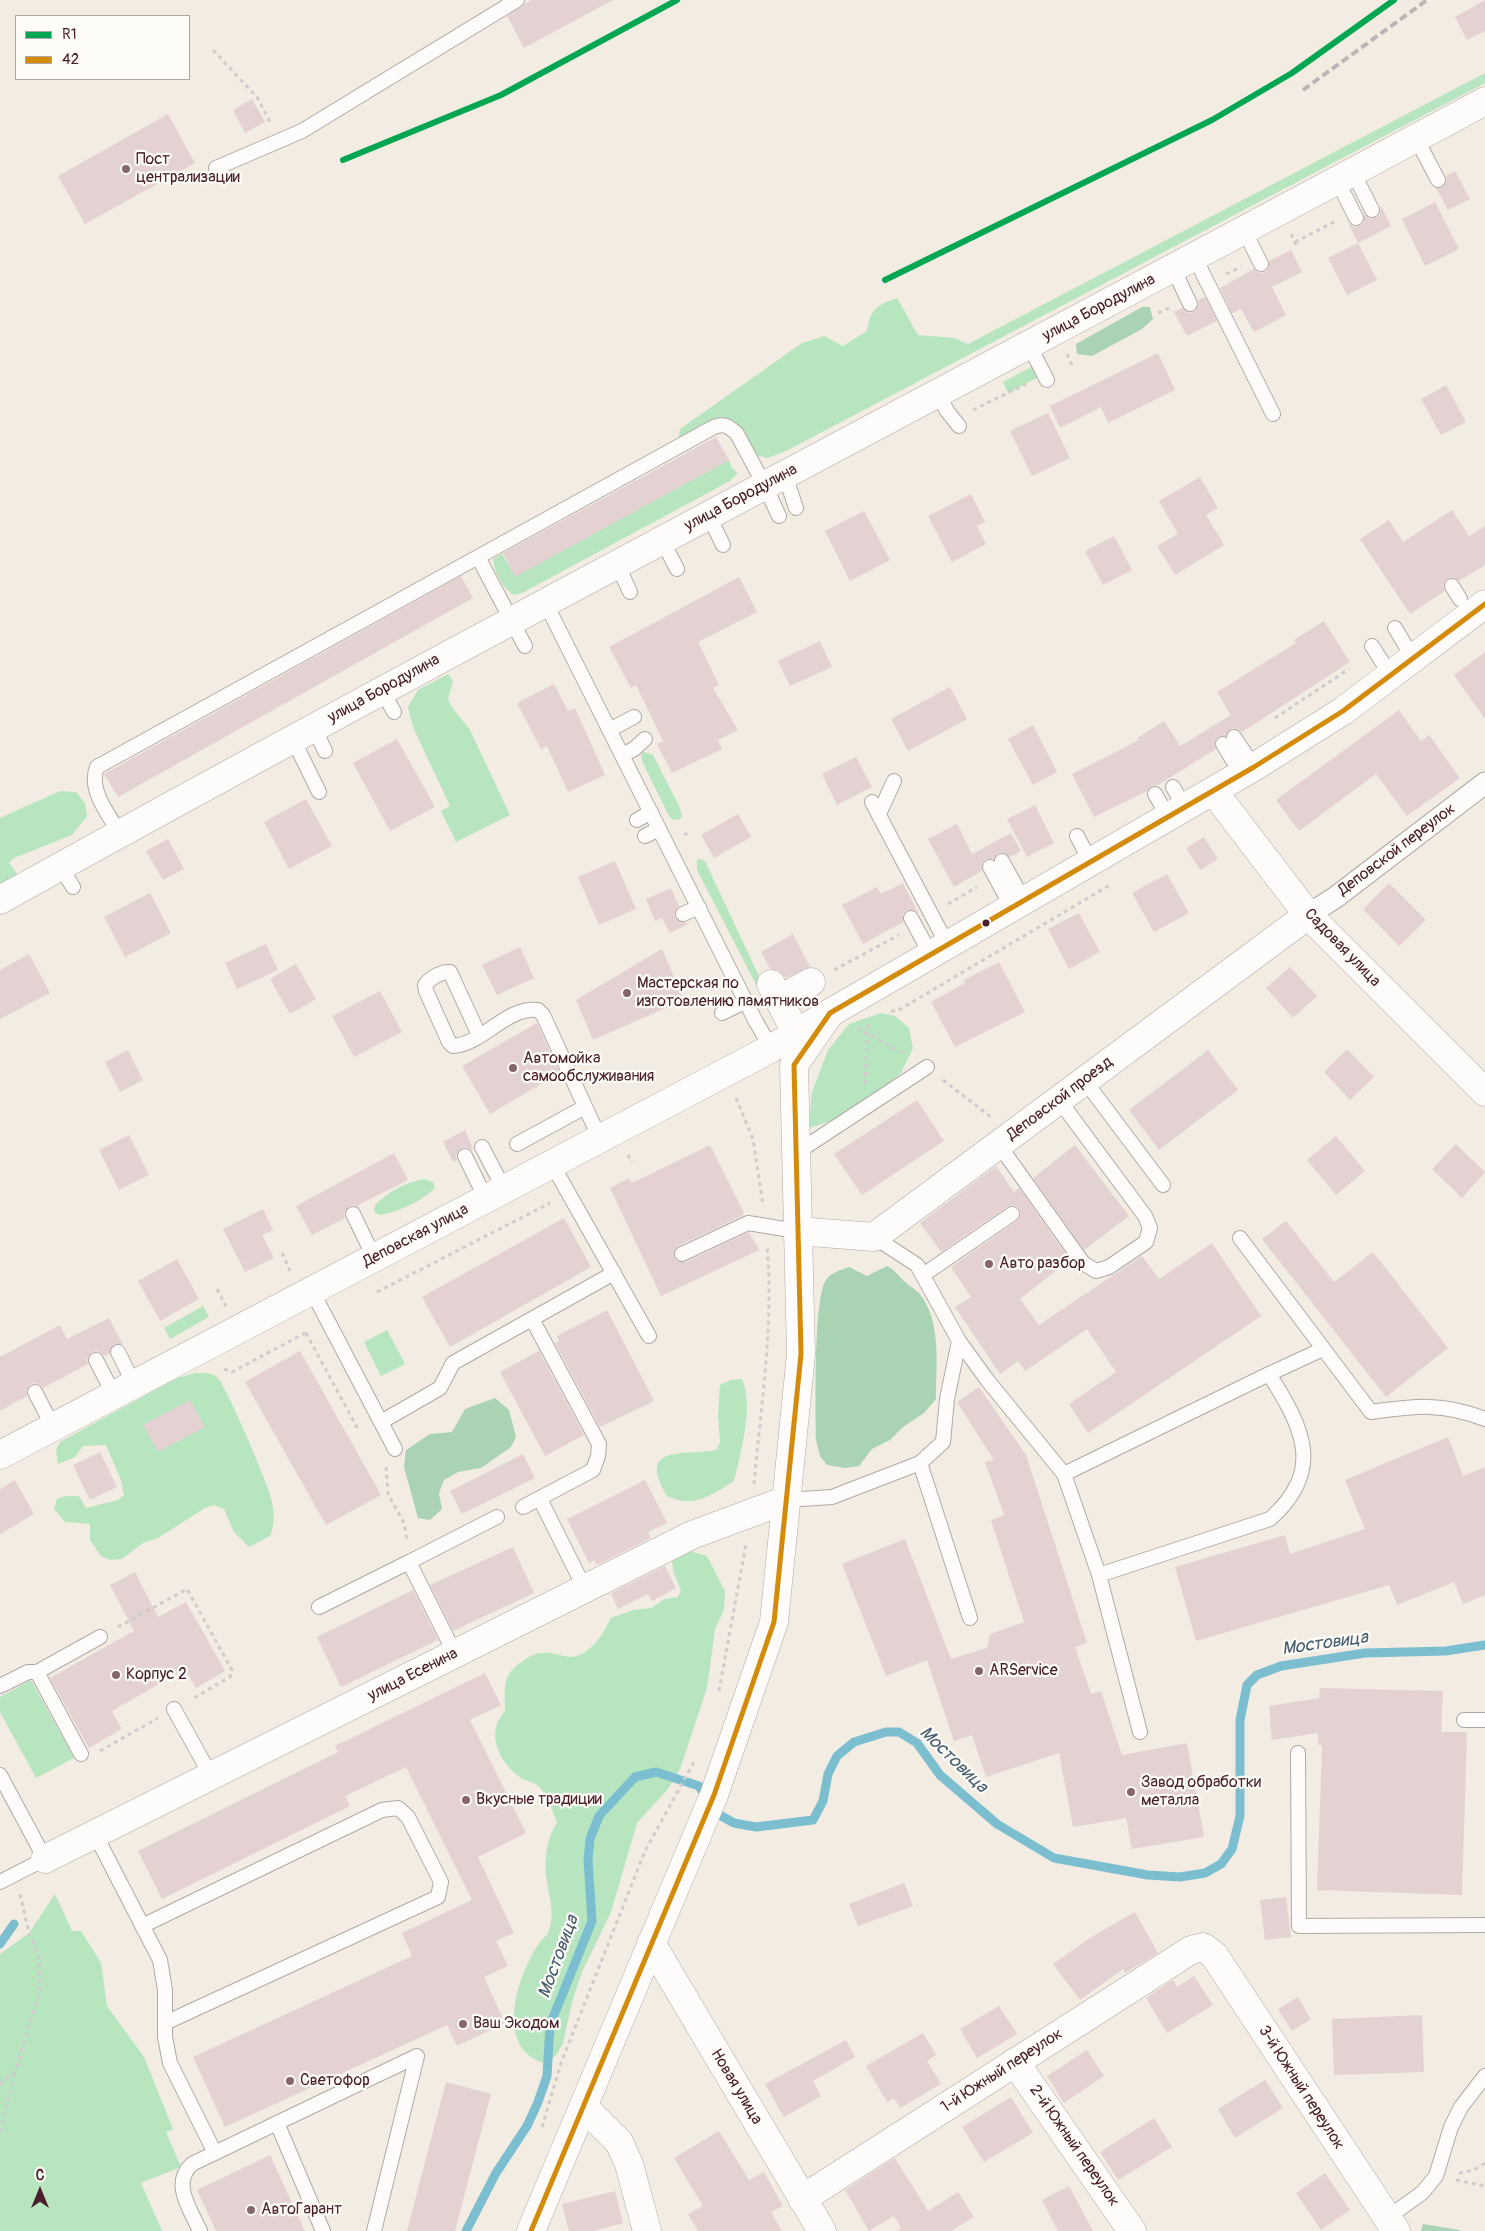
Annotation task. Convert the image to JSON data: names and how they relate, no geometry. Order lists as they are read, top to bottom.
{
  "streets": {
    "street": [
      "улица Бородулина",
      "Деповской переулок",
      "Садовая улица",
      "Деповской проезд",
      "Деповская улица",
      "улица Есенина",
      "1-й Южный переулок",
      "Новая улица",
      "3-й Южный переулок",
      "2-й Южный переулок"
    ]
  },
  "crossings": [
    ["Деповской переулок", "Садовая улица"],
    ["Деповской переулок", "Деповской проезд"],
    ["Садовая улица", "Деповской проезд"],
    ["Садовая улица", "Деповская улица"],
    ["1-й Южный переулок", "Новая улица"],
    ["1-й Южный переулок", "3-й Южный переулок"],
    ["1-й Южный переулок", "2-й Южный переулок"]
  ],
  "water": ["Мостовица"],
  "places": [
    "Пост централизации",
    "Мастерская по изготовлению памятников",
    "Автомойка самообслуживания",
    "Авто разбор",
    "ARService",
    "Корпус 2",
    "Завод обработки металла",
    "Вкусные традиции",
    "Ваш Экодом",
    "Светофор",
    "АвтоГарант"
  ],
  "lines": ["transit line R1", "transit line 42"],
  "legend": ["R1", "42"],
  "north": "top"
}
